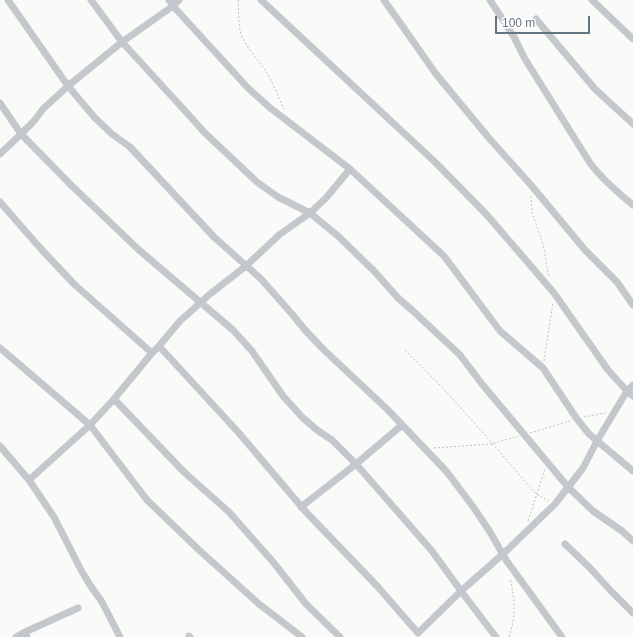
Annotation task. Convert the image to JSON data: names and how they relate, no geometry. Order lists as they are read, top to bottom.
{
  "scale_bar": "100 m"
}
